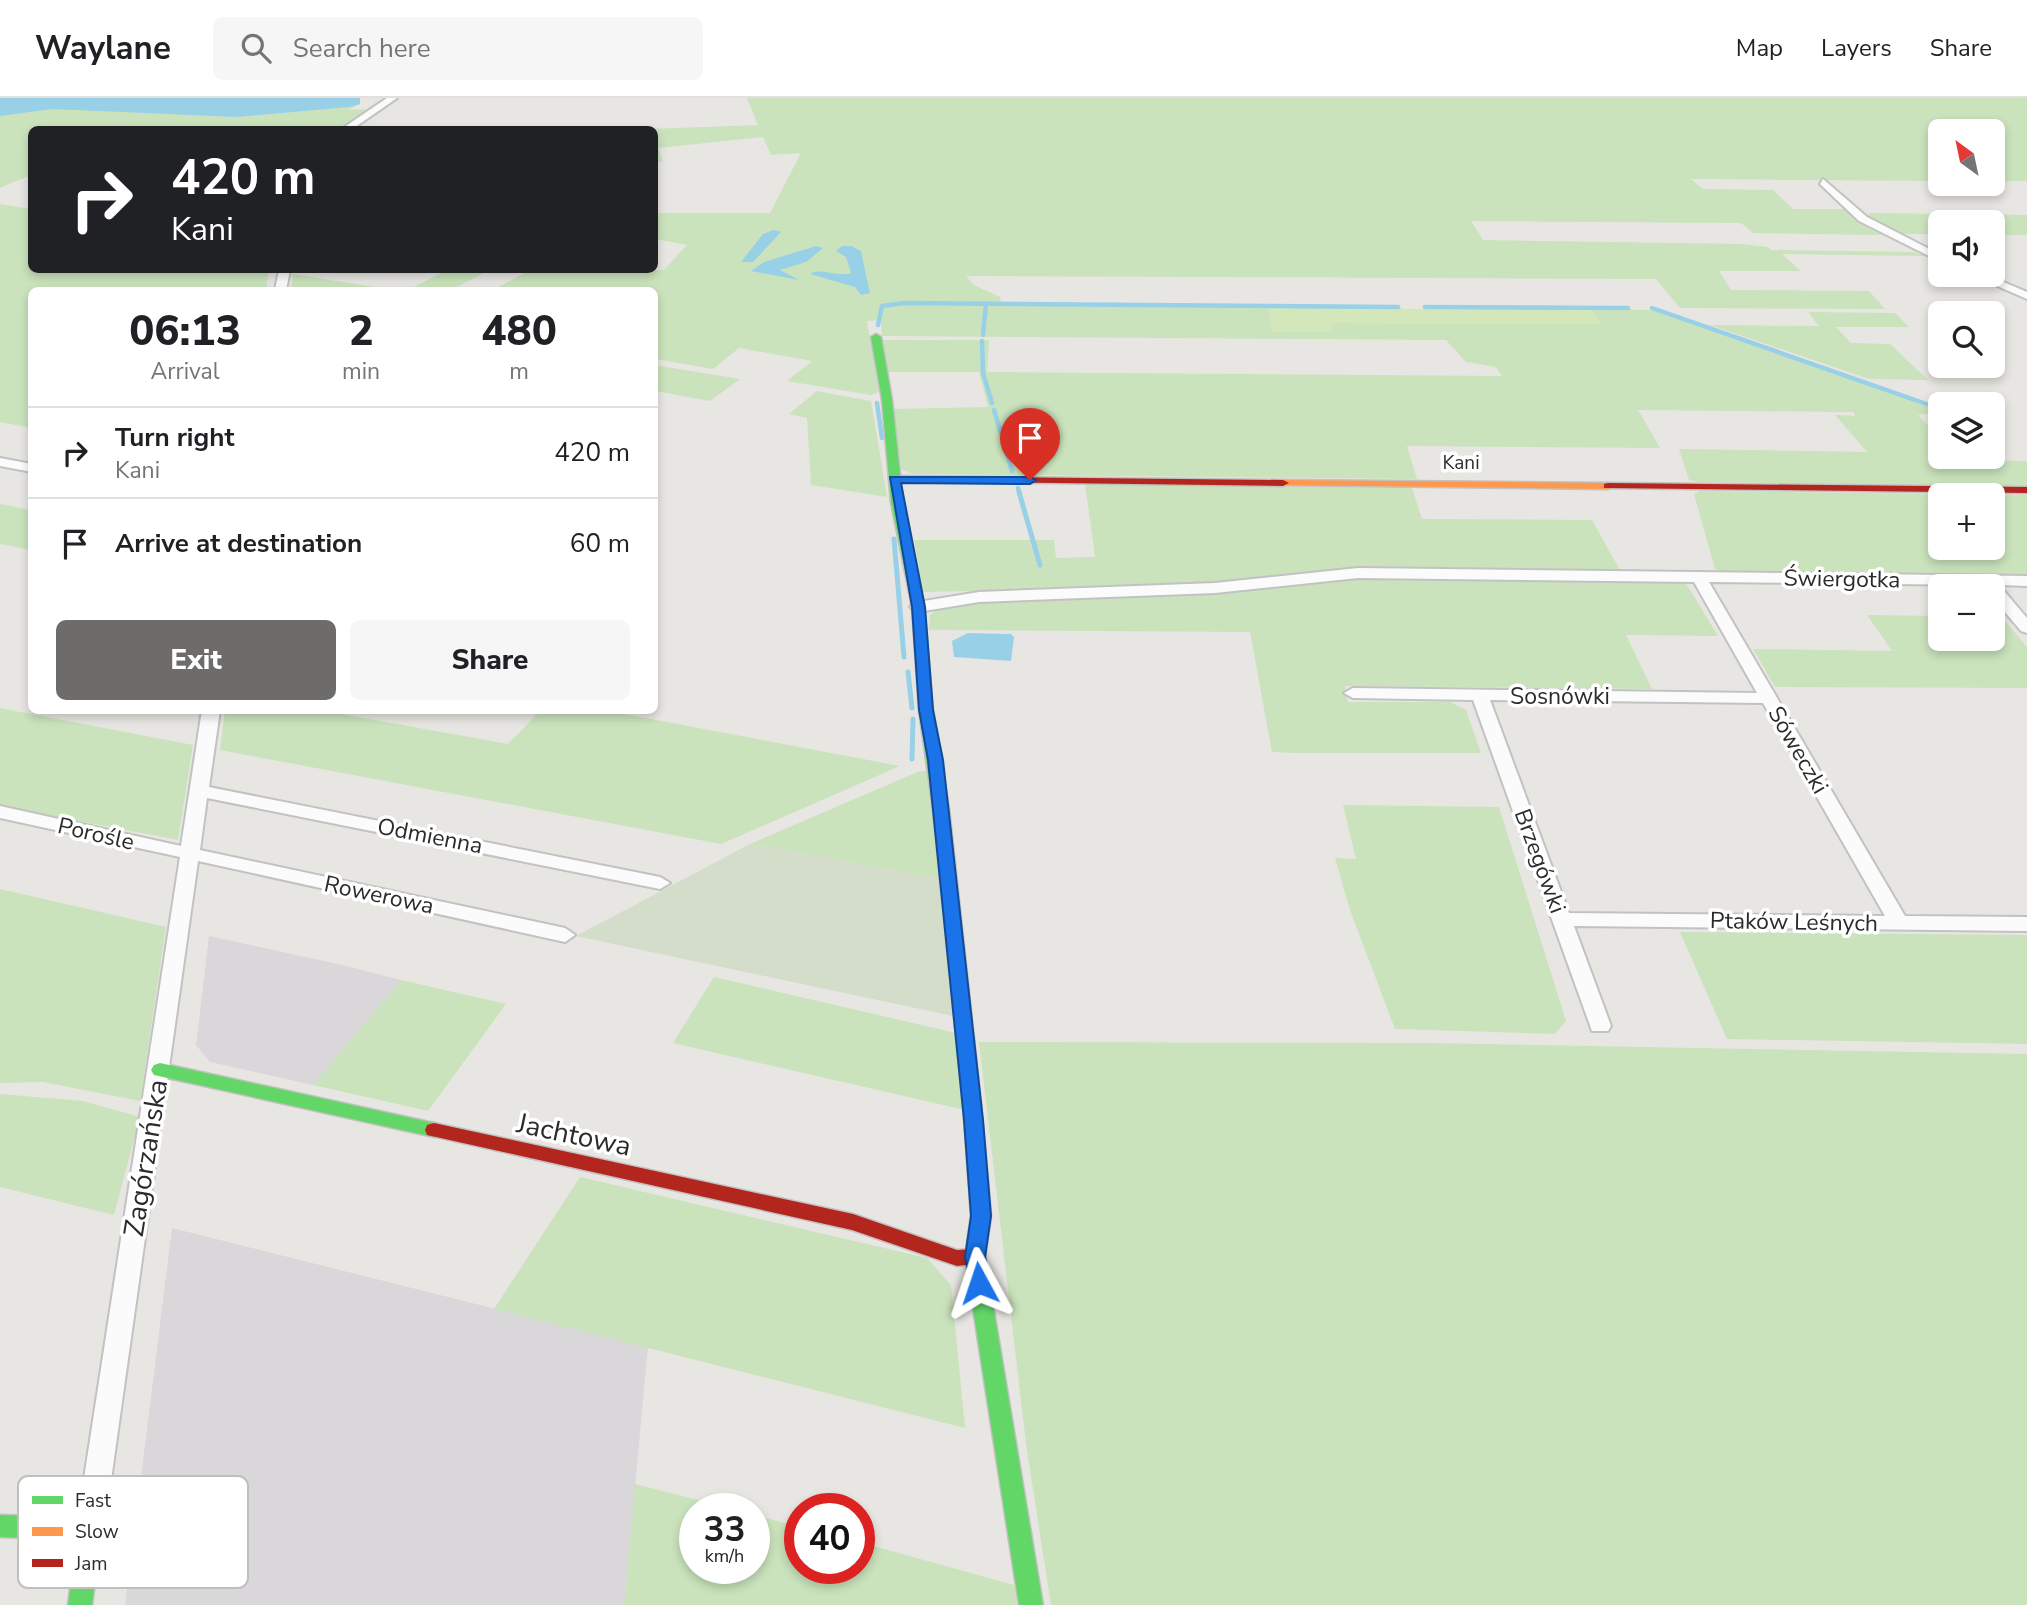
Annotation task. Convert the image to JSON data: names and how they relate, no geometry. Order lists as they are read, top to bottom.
{
  "streets": {
    "street": [
      "Kani",
      "Świergotka",
      "Sosnówki",
      "Sóweczki",
      "Porośle",
      "Odmienna",
      "Brzegówki",
      "Rowerowa",
      "Ptaków Leśnych",
      "Jachtowa",
      "Zagórzańska"
    ]
  },
  "crossings": [
    ["Świergotka", "Sóweczki"],
    ["Sosnówki", "Sóweczki"],
    ["Sosnówki", "Brzegówki"],
    ["Sóweczki", "Ptaków Leśnych"],
    ["Porośle", "Rowerowa"],
    ["Porośle", "Zagórzańska"],
    ["Odmienna", "Zagórzańska"],
    ["Brzegówki", "Ptaków Leśnych"],
    ["Rowerowa", "Zagórzańska"],
    ["Jachtowa", "Zagórzańska"]
  ],
  "legend": ["Fast", "Slow", "Jam"],
  "north": "top left",
  "page": {
    "header": "Waylane",
    "search": "Search here",
    "nav": ["Map", "Layers", "Share"],
    "map_buttons": ["+", "−"],
    "turn": ["420 m", "Kani"],
    "eta": [
      "06:13",
      "Arrival",
      "2",
      "min",
      "480",
      "m"
    ],
    "list": [
      {
        "name": "Turn right",
        "note": "Kani",
        "value": "420 m"
      },
      {
        "name": "Arrive at destination",
        "value": "60 m"
      }
    ],
    "buttons": ["Exit", "Share"],
    "speed": "33 km/h",
    "limit": "40"
  }
}
